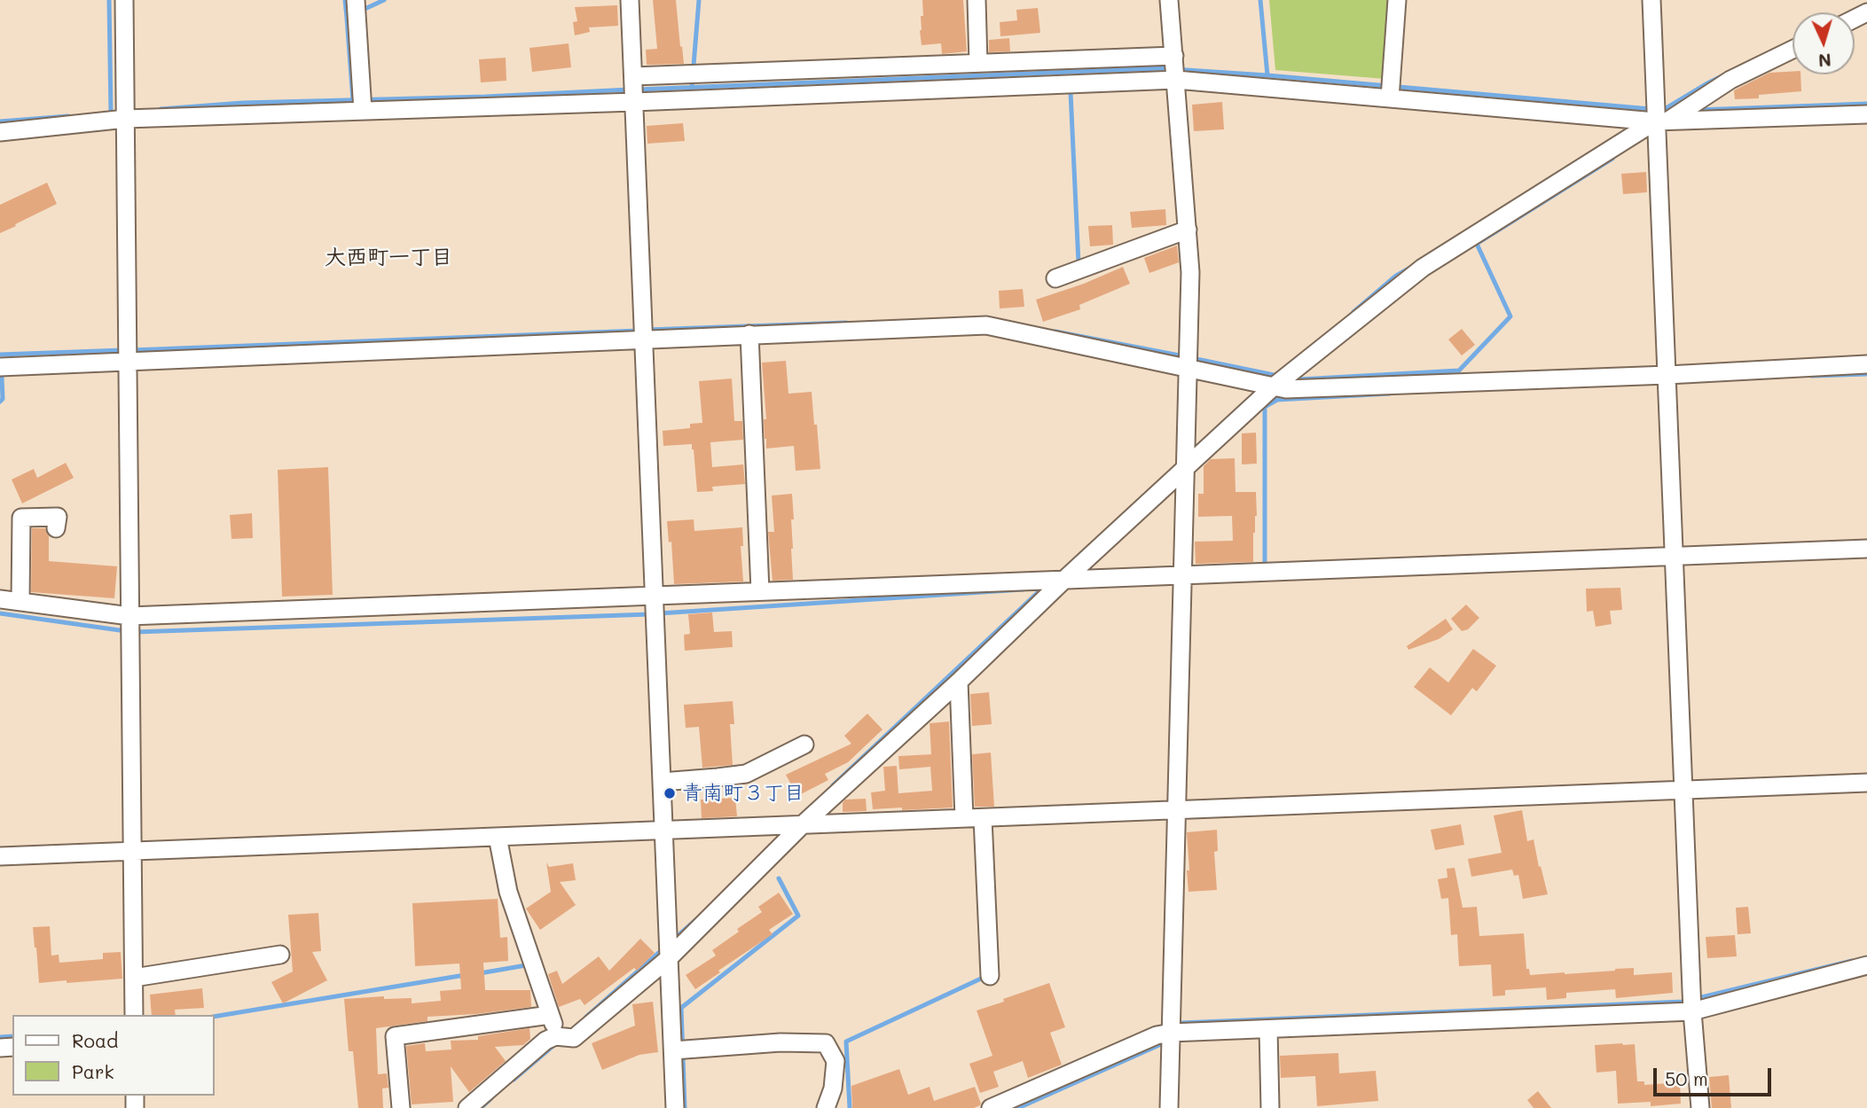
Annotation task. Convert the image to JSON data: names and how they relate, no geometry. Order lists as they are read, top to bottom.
{
  "districts": ["大西町一丁目"],
  "places": ["青南町３丁目"],
  "legend": ["Road", "Park"],
  "scale_bar": "50 m",
  "north": "bottom"
}
